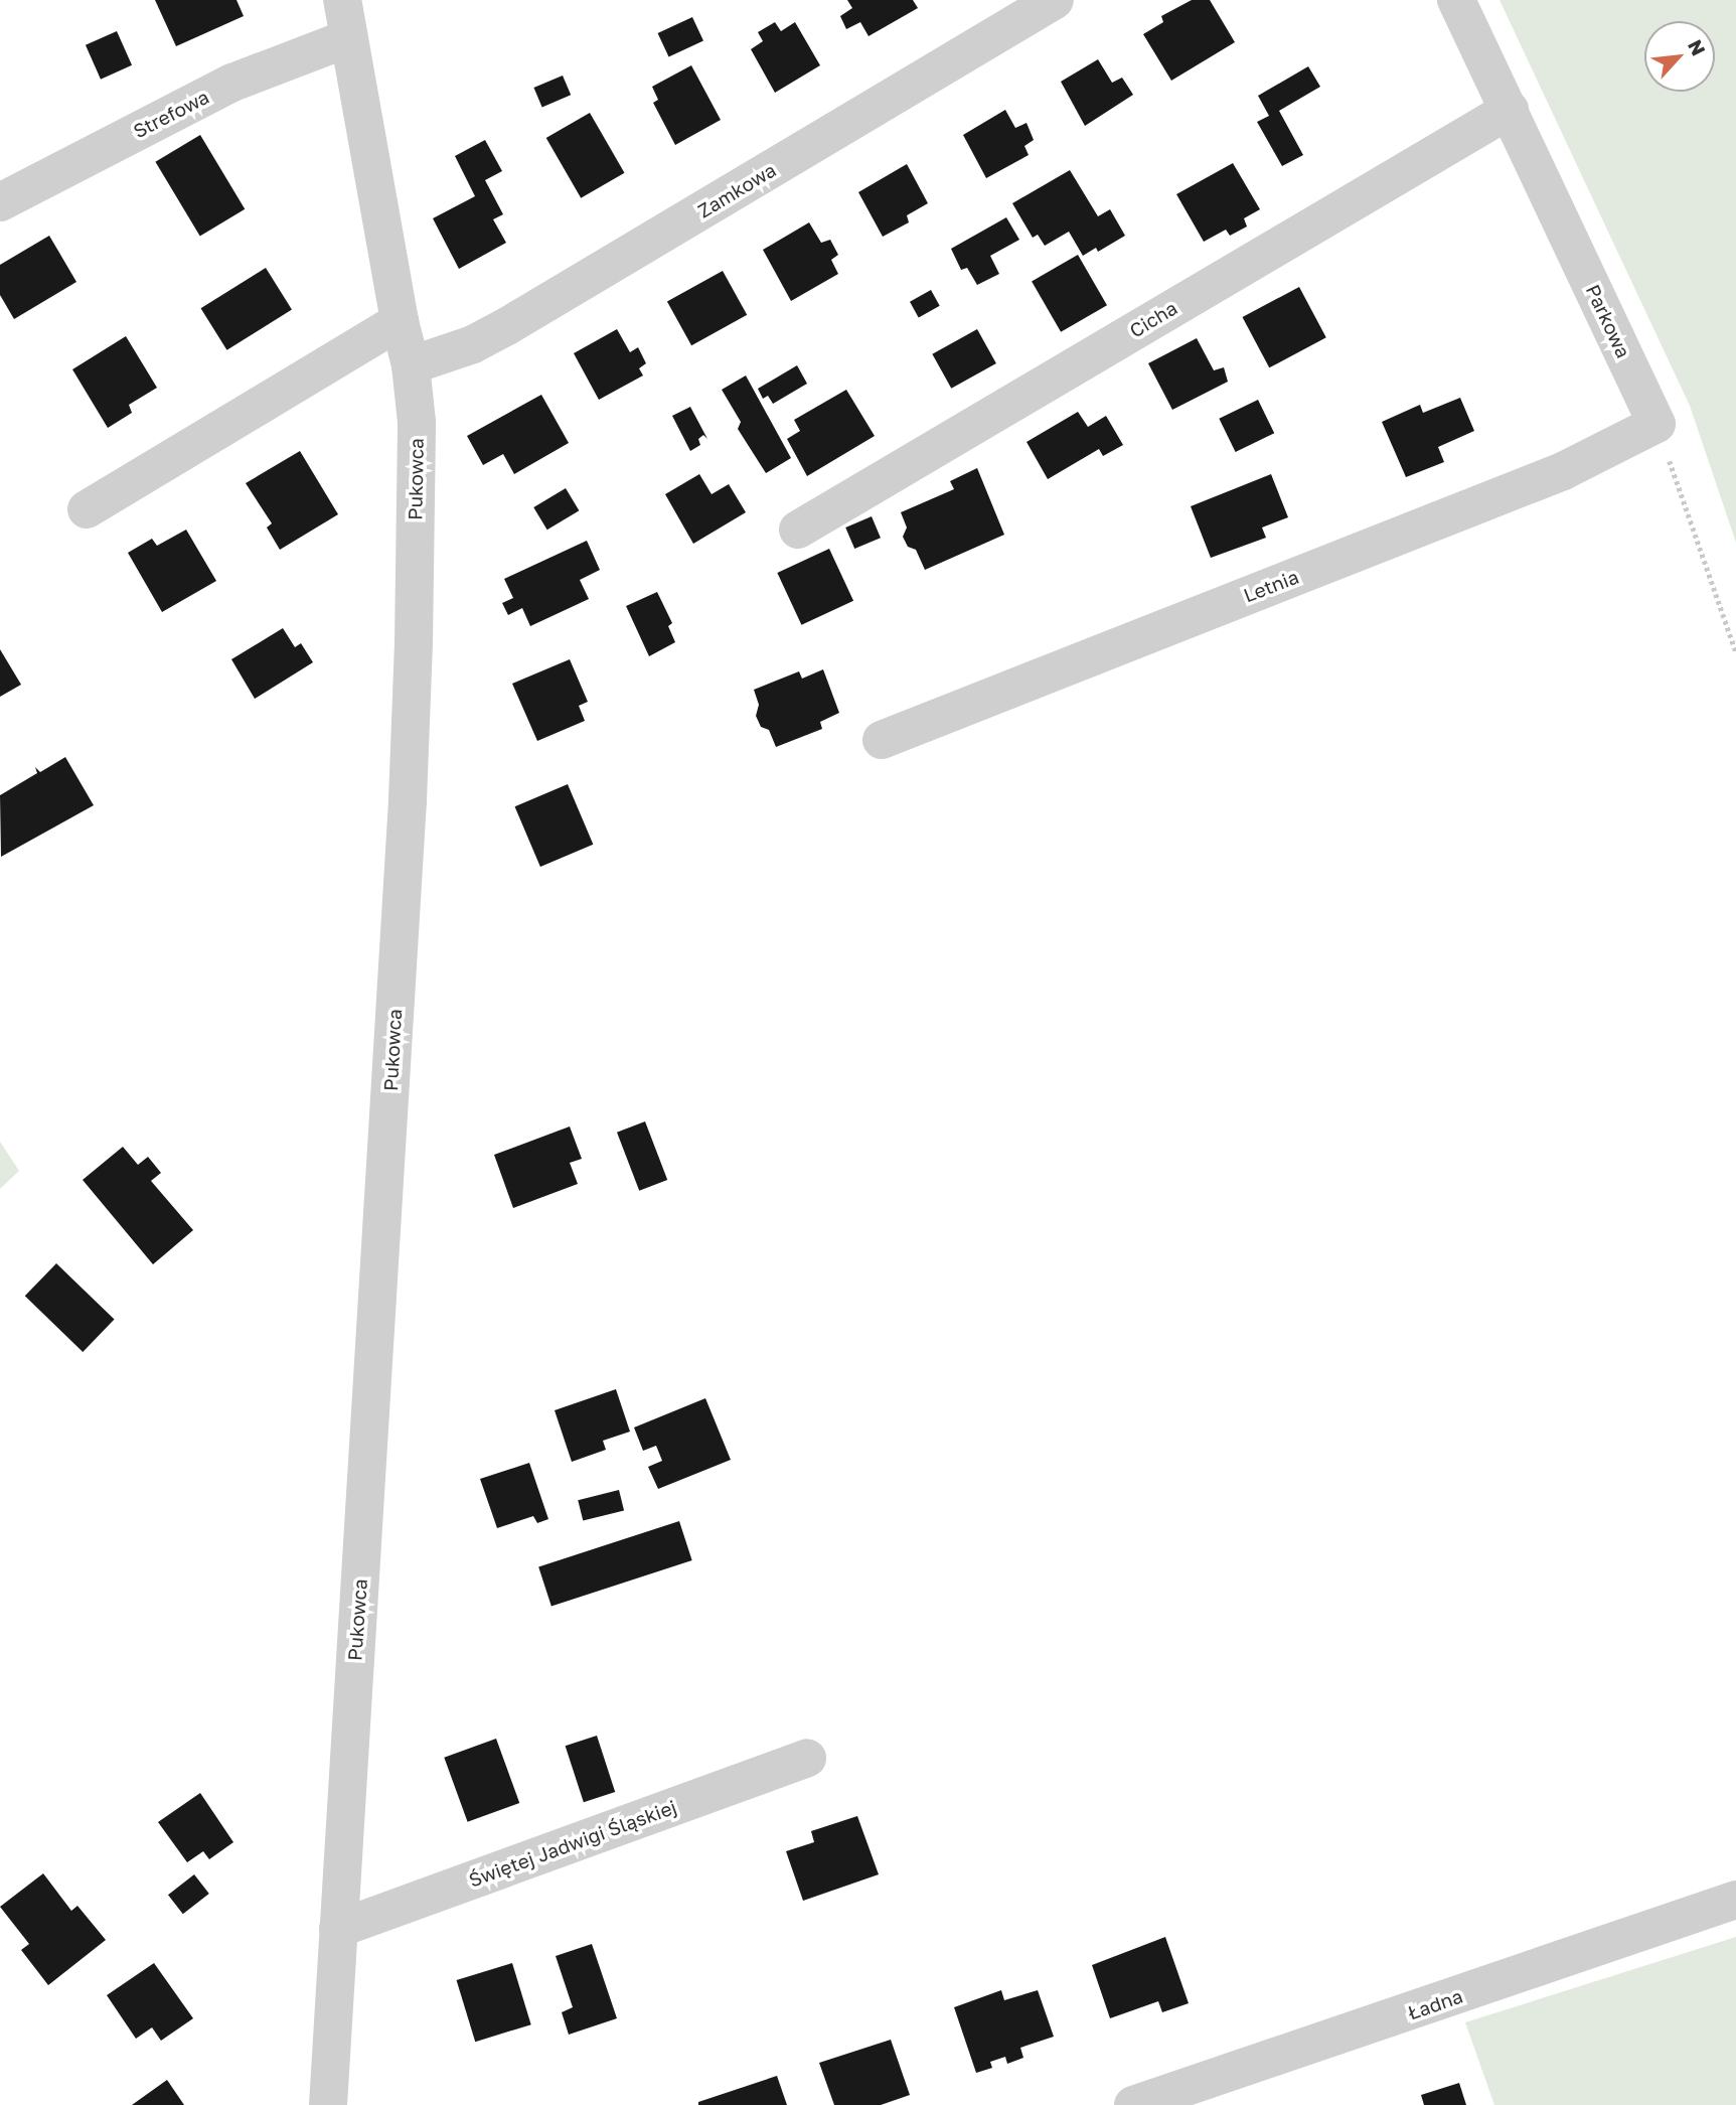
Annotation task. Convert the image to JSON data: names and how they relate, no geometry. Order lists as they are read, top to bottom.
{
  "streets": {
    "street": [
      "Strefowa",
      "Zamkowa",
      "Cicha",
      "Parkowa",
      "Pukowca",
      "Letnia",
      "Świętej Jadwigi Śląskiej",
      "Ładna"
    ]
  },
  "crossings": [
    ["Strefowa", "Pukowca"],
    ["Zamkowa", "Pukowca"],
    ["Cicha", "Parkowa"],
    ["Parkowa", "Letnia"],
    ["Pukowca", "Świętej Jadwigi Śląskiej"]
  ],
  "north": "top right"
}
